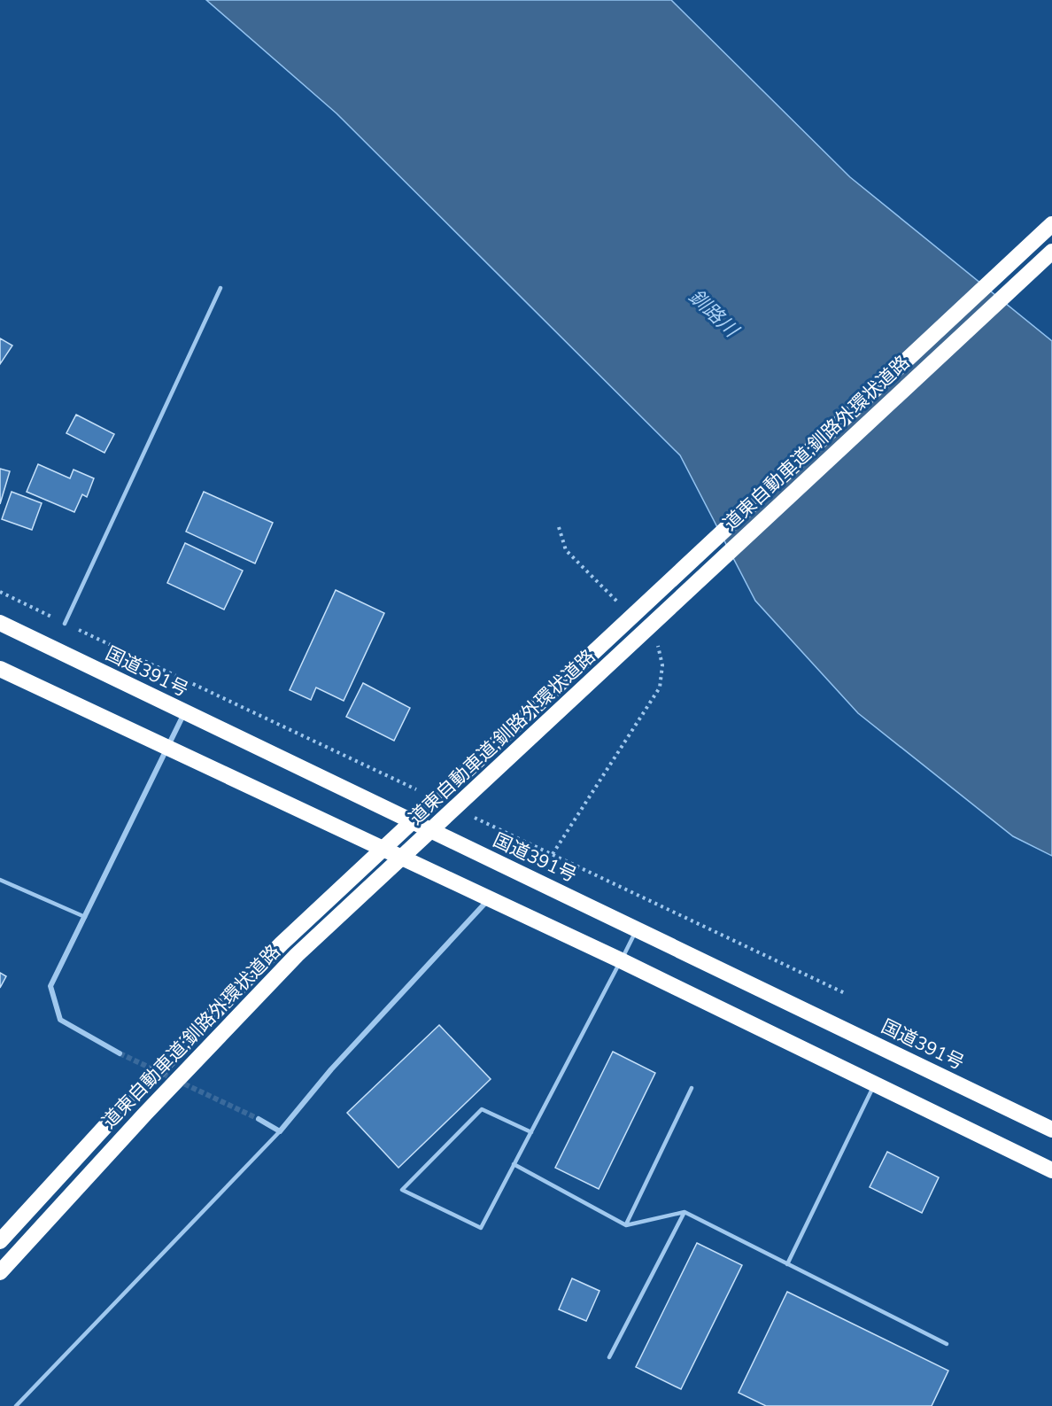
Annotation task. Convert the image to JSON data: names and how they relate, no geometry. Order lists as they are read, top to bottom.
{
  "streets": {
    "highway": ["道東自動車道;釧路外環状道路", "国道391号"]
  },
  "water": ["釧路川"]
}
